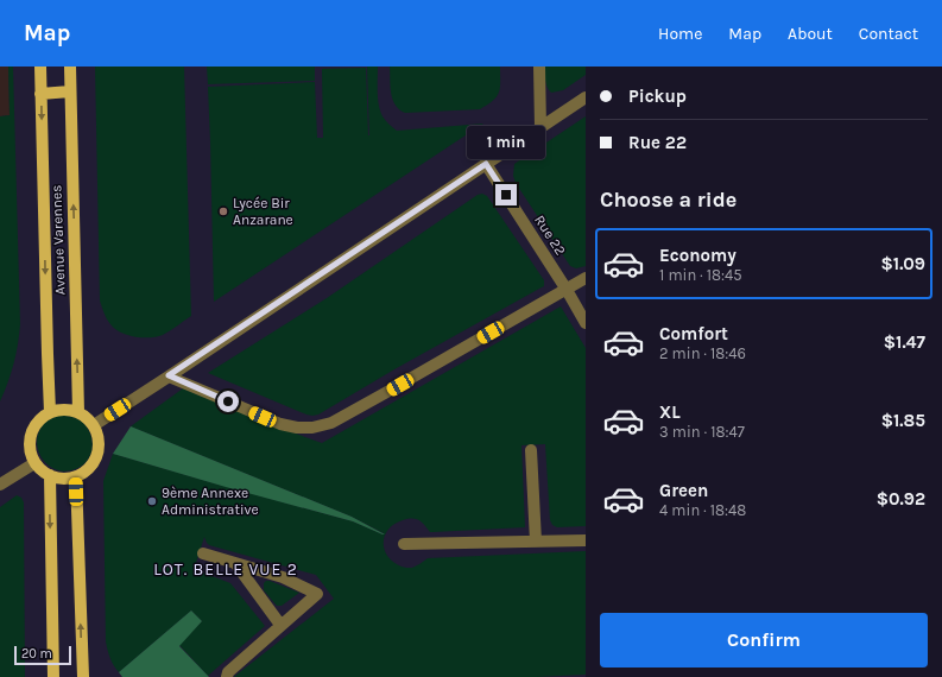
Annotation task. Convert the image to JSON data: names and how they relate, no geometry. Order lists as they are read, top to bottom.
{
  "streets": {
    "main road": ["Avenue Varennes"],
    "street": ["Rue 22"]
  },
  "districts": ["LOT. BELLE VUE 2"],
  "places": ["Lycée Bir Anzarane", "9ème Annexe Administrative"],
  "scale_bar": "20 m",
  "page": {
    "header": "Map",
    "nav": [
      "Home",
      "Map",
      "About",
      "Contact"
    ],
    "banner": ["Pickup", "Rue 22"],
    "bubble": "1 min",
    "heading": "Choose a ride",
    "list": [
      {
        "name": "Economy",
        "note": "1 min · 18:45",
        "value": "$1.09"
      },
      {
        "name": "Comfort",
        "note": "2 min · 18:46",
        "value": "$1.47"
      },
      {
        "name": "XL",
        "note": "3 min · 18:47",
        "value": "$1.85"
      },
      {
        "name": "Green",
        "note": "4 min · 18:48",
        "value": "$0.92"
      }
    ],
    "buttons": "Confirm",
    "scale": "20 m"
  }
}
